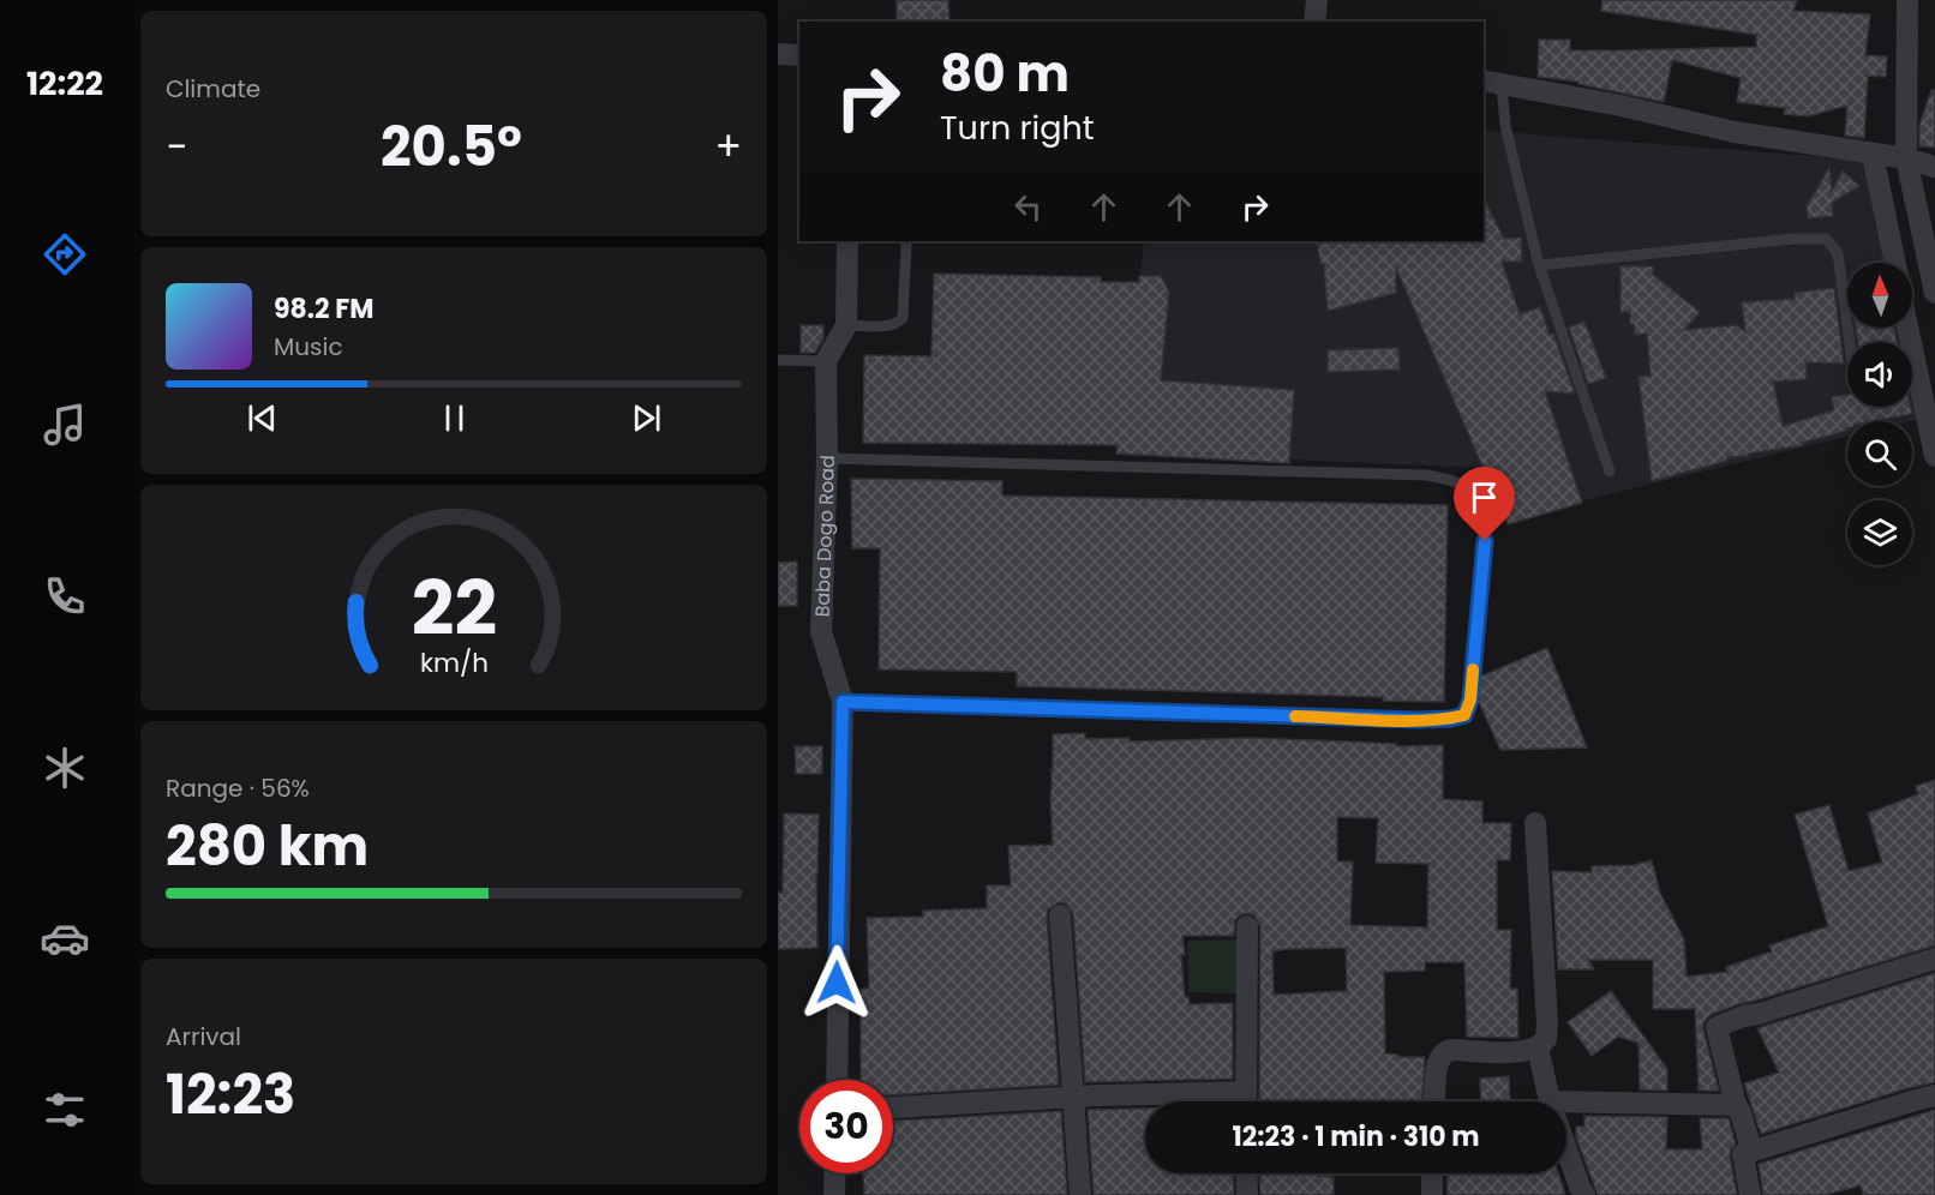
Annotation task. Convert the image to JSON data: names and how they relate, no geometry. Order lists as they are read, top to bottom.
{
  "streets": {
    "street": ["Baba Dogo Road"]
  },
  "north": "top",
  "page": {
    "tabs": "12:22",
    "tile": [
      "Climate",
      ["Range · 56%", "280 km"],
      ["Arrival", "12:23"]
    ],
    "turn": ["80 m", "Turn right"],
    "heat": ["−", "20.5°", "+"],
    "song": ["98.2 FM", "Music"],
    "limit": "30",
    "trip": "12:23 · 1 min · 310 m",
    "gauge": ["22", "km/h"]
  }
}
